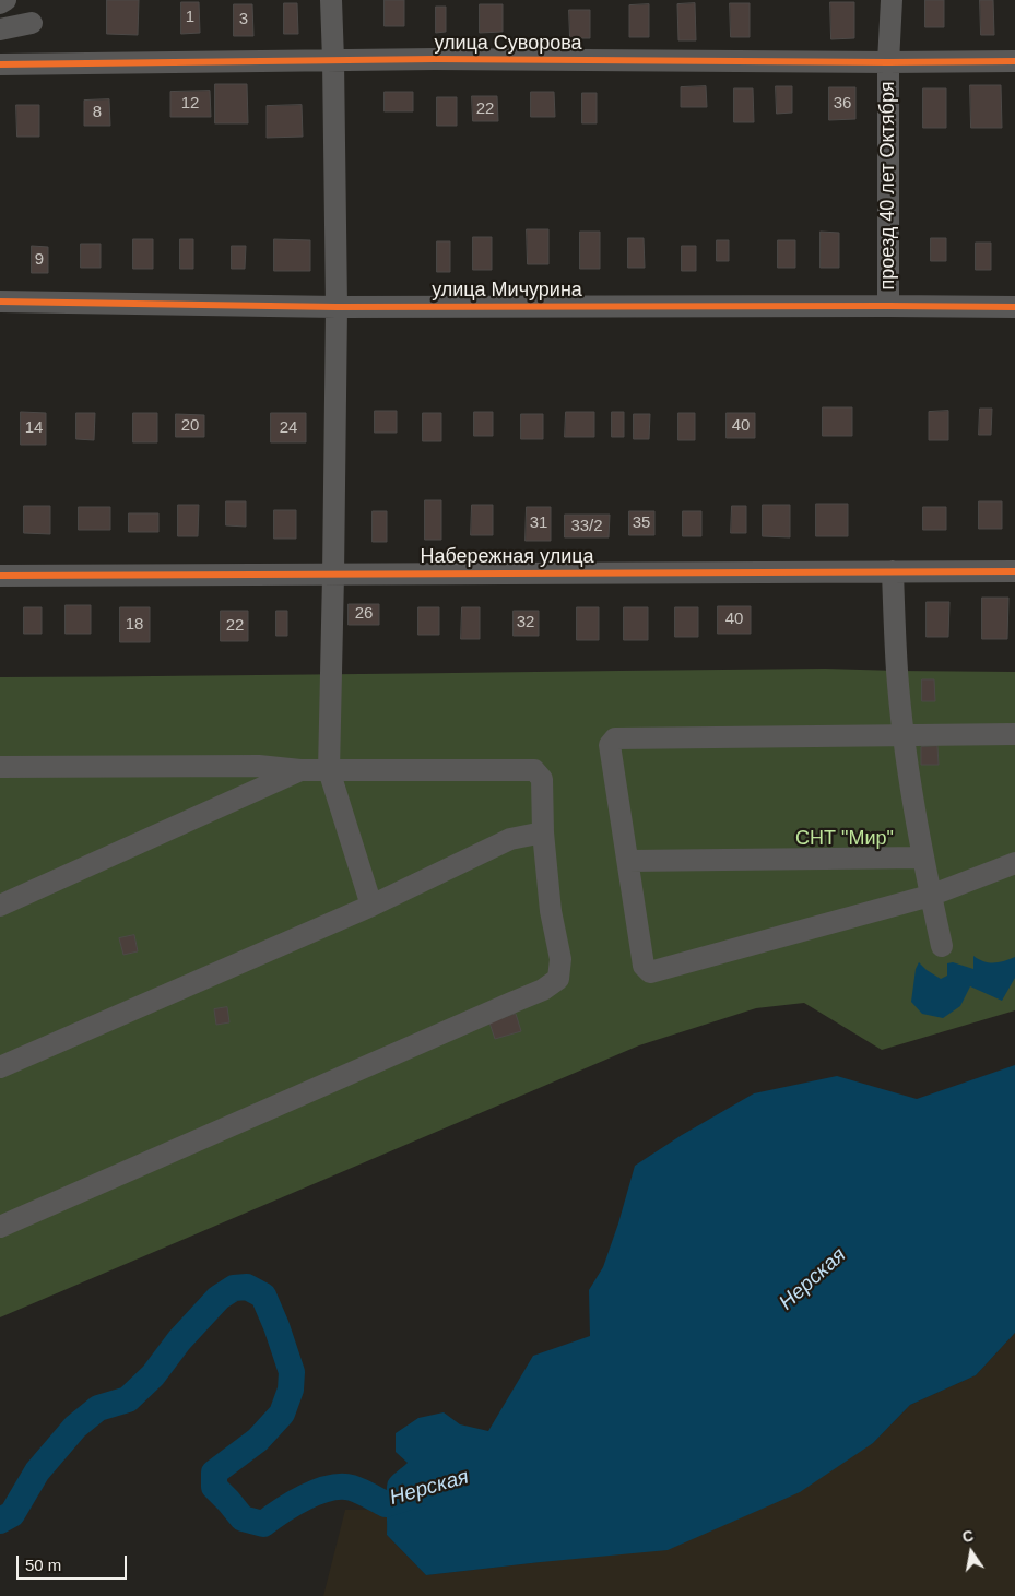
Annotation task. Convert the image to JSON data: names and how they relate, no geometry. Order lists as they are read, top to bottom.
{
  "streets": {
    "street": [
      "улица Суворова",
      "проезд 40 лет Октября",
      "улица Мичурина",
      "Набережная улица"
    ]
  },
  "crossings": [
    ["улица Суворова", "проезд 40 лет Октября"],
    ["проезд 40 лет Октября", "улица Мичурина"]
  ],
  "water": ["Нерская"],
  "parks": ["СНТ \"Мир\""],
  "house_numbers": [
    "1",
    "3",
    "12",
    "36",
    "22",
    "8",
    "9",
    "20",
    "40",
    "14",
    "24",
    "31",
    "35",
    "33/2",
    "26",
    "40",
    "32",
    "18",
    "22"
  ],
  "scale_bar": "50 m",
  "north": "top"
}
